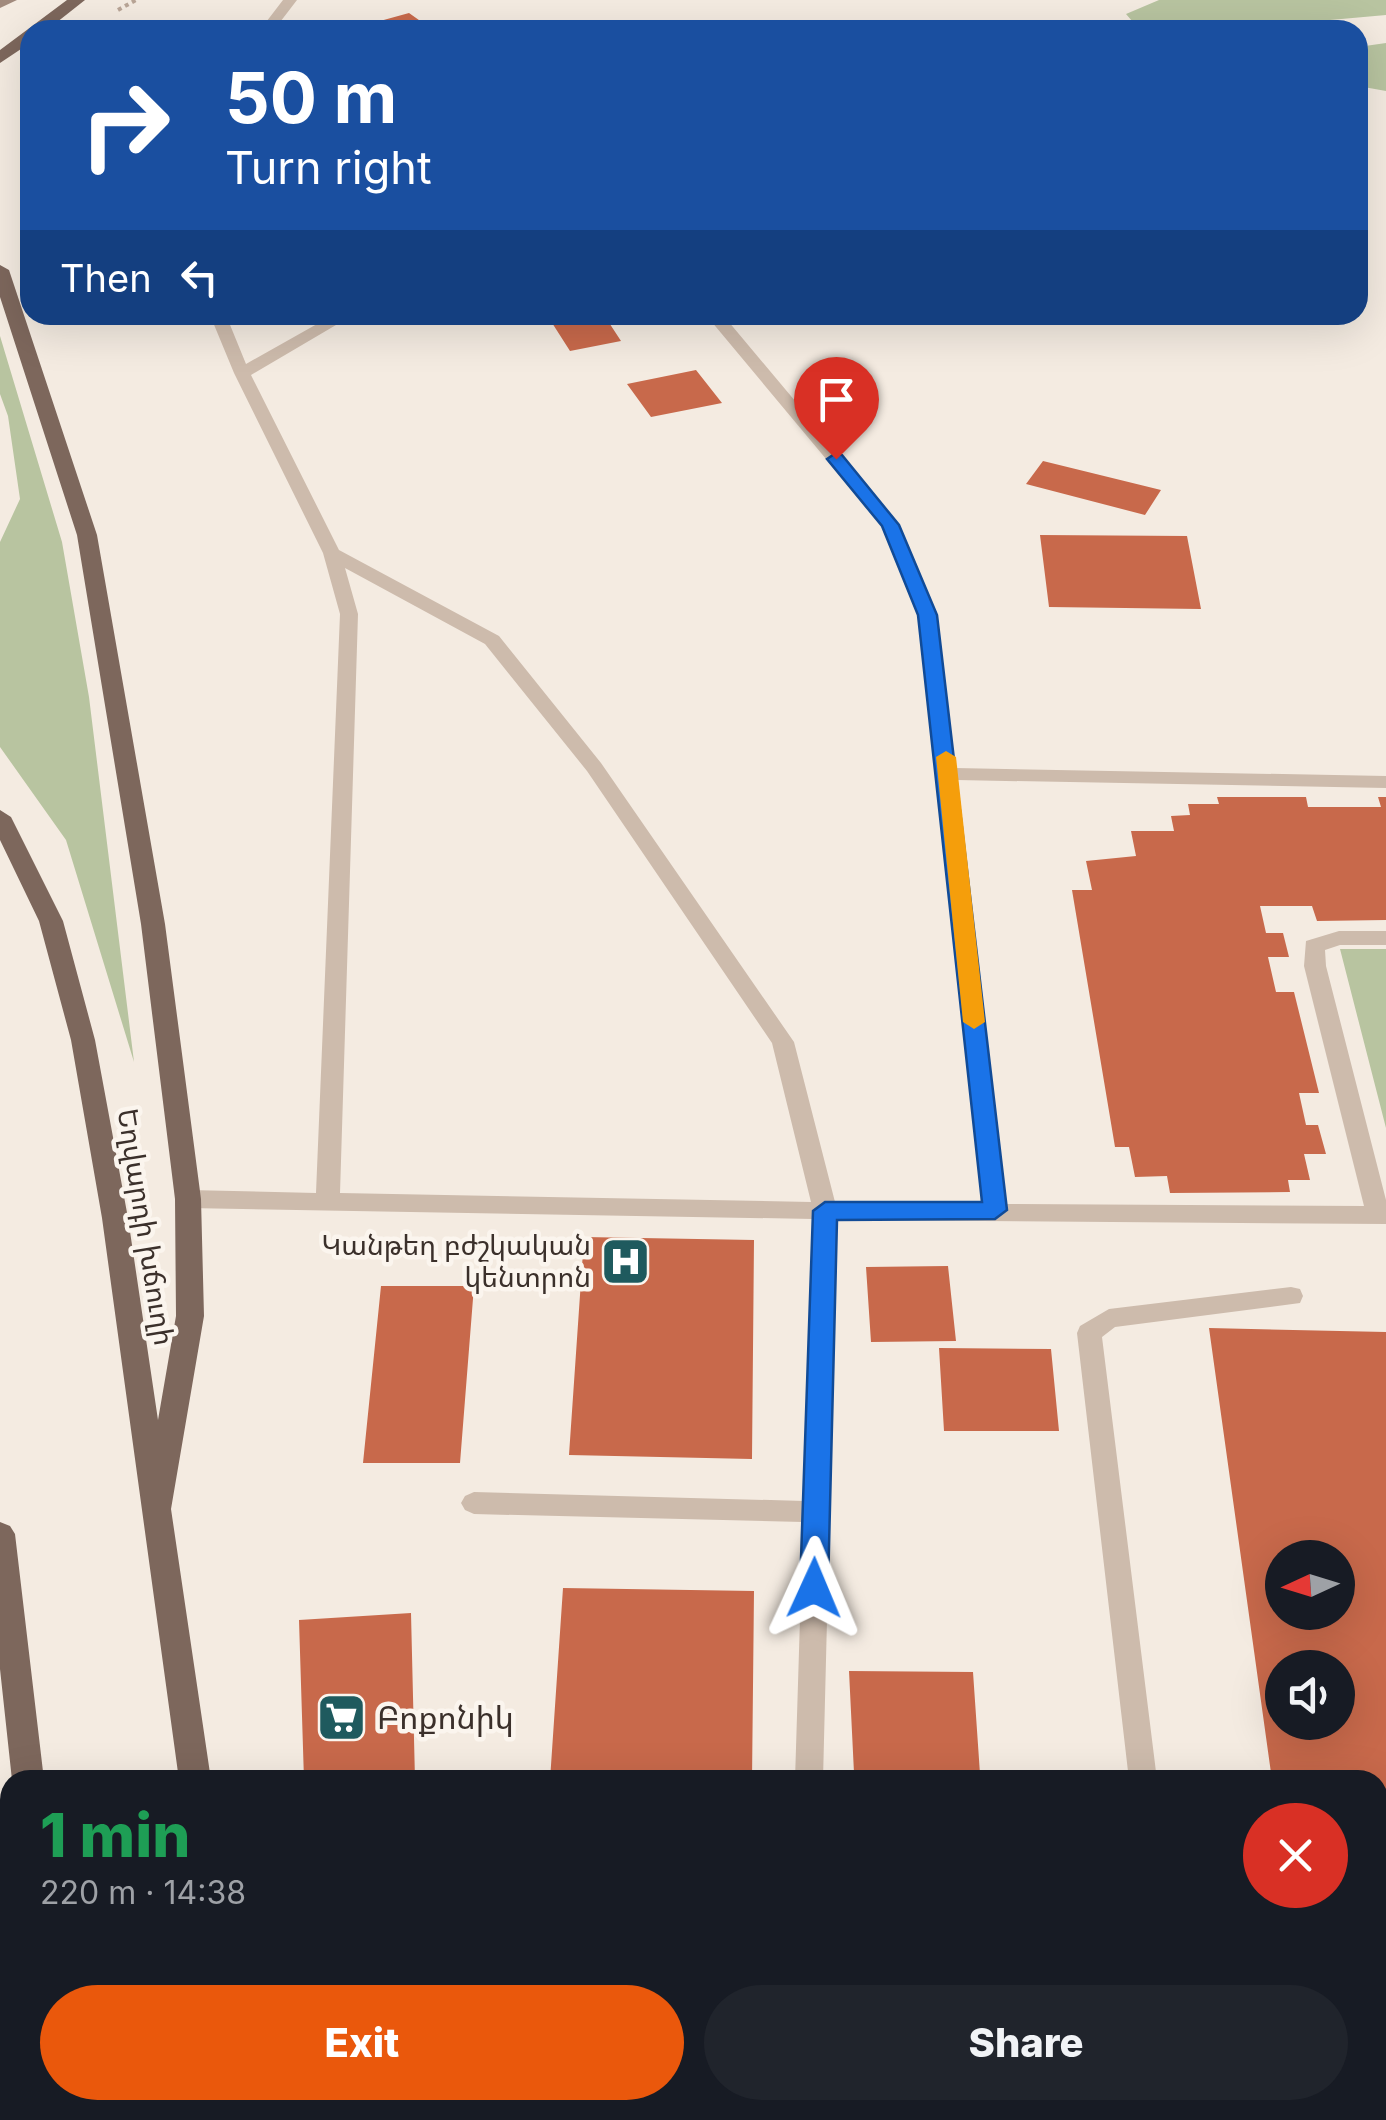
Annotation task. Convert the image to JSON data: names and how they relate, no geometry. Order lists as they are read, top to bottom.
{
  "streets": {
    "main road": ["Եղվարդի խճուղի"]
  },
  "places": {
    "hospital": ["Կանթեղ բժշկական կենտրոն"],
    "supermarket": ["Բոքոնիկ"]
  },
  "north": "left",
  "page": {
    "turn": ["50 m", "Turn right"],
    "then": "Then",
    "heading": ["1 min", "220 m · 14:38"],
    "buttons": ["Exit", "Share"]
  }
}
